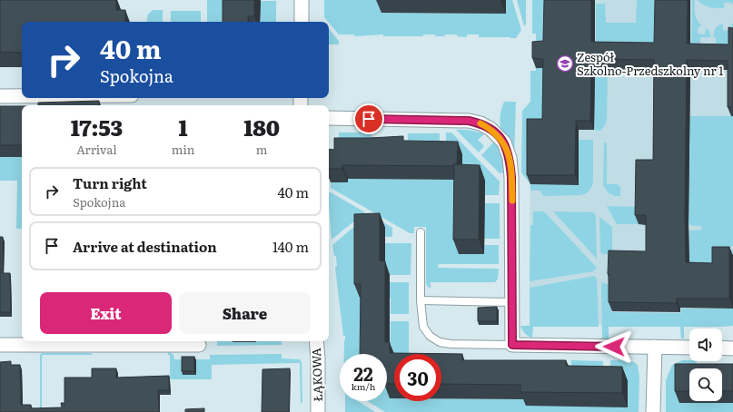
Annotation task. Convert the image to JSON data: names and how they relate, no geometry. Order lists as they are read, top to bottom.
{
  "streets": {
    "street": ["ŁĄKOWA"]
  },
  "places": {
    "school or university": ["Zespół Szkolno-Przedszkolny nr 1"]
  },
  "page": {
    "turn": ["40 m", "Spokojna"],
    "eta": [
      "17:53",
      "Arrival",
      "1",
      "min",
      "180",
      "m"
    ],
    "list": [
      {
        "name": "Turn right",
        "note": "Spokojna",
        "value": "40 m"
      },
      {
        "name": "Arrive at destination",
        "value": "140 m"
      }
    ],
    "buttons": ["Exit", "Share"],
    "speed": "22 km/h",
    "limit": "30"
  }
}
